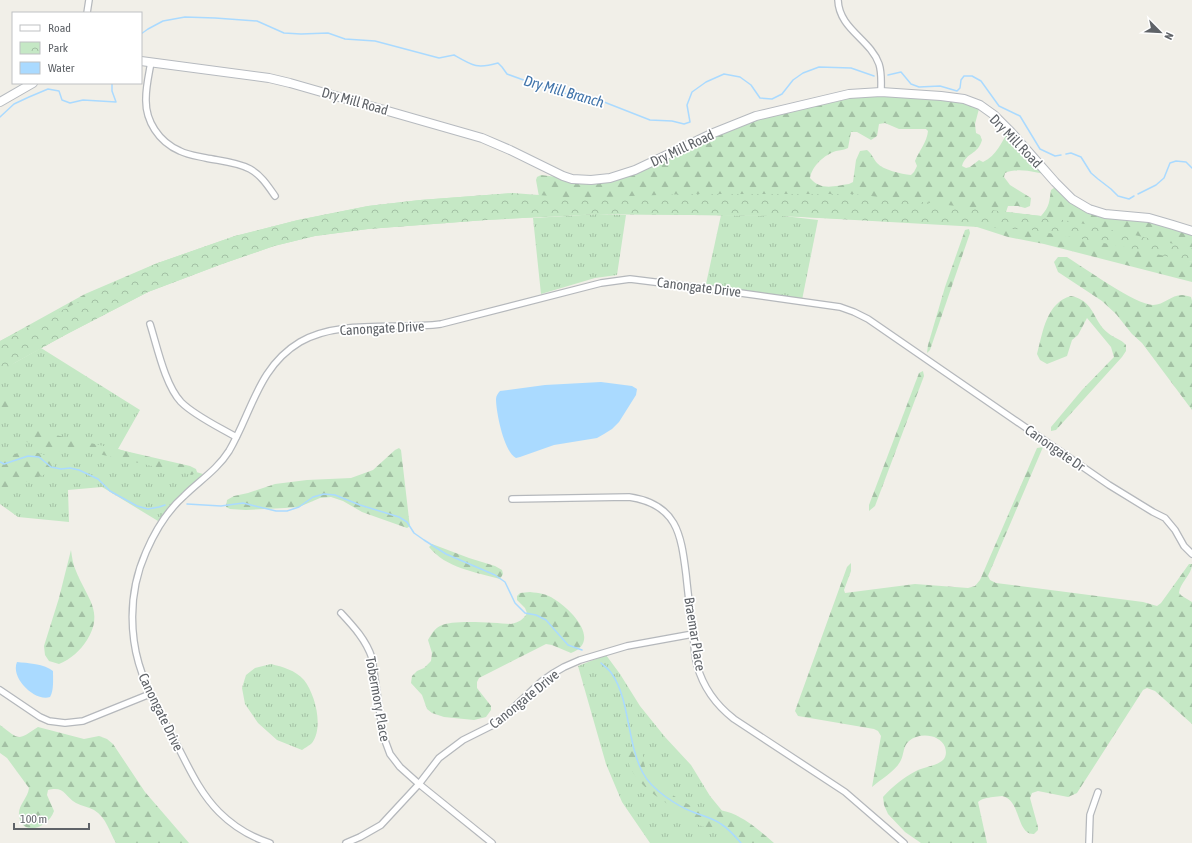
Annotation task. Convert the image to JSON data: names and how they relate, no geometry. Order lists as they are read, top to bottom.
{
  "streets": {
    "street": [
      "Dry Mill Road",
      "Canongate Drive",
      "Canongate Dr",
      "Braemar Place",
      "Tobermory Place"
    ]
  },
  "crossings": [
    ["Canongate Drive", "Canongate Dr"],
    ["Canongate Drive", "Braemar Place"],
    ["Canongate Drive", "Tobermory Place"]
  ],
  "water": ["Dry Mill Branch"],
  "legend": ["Road", "Park", "Water"],
  "scale_bar": "100 m",
  "north": "bottom right"
}
